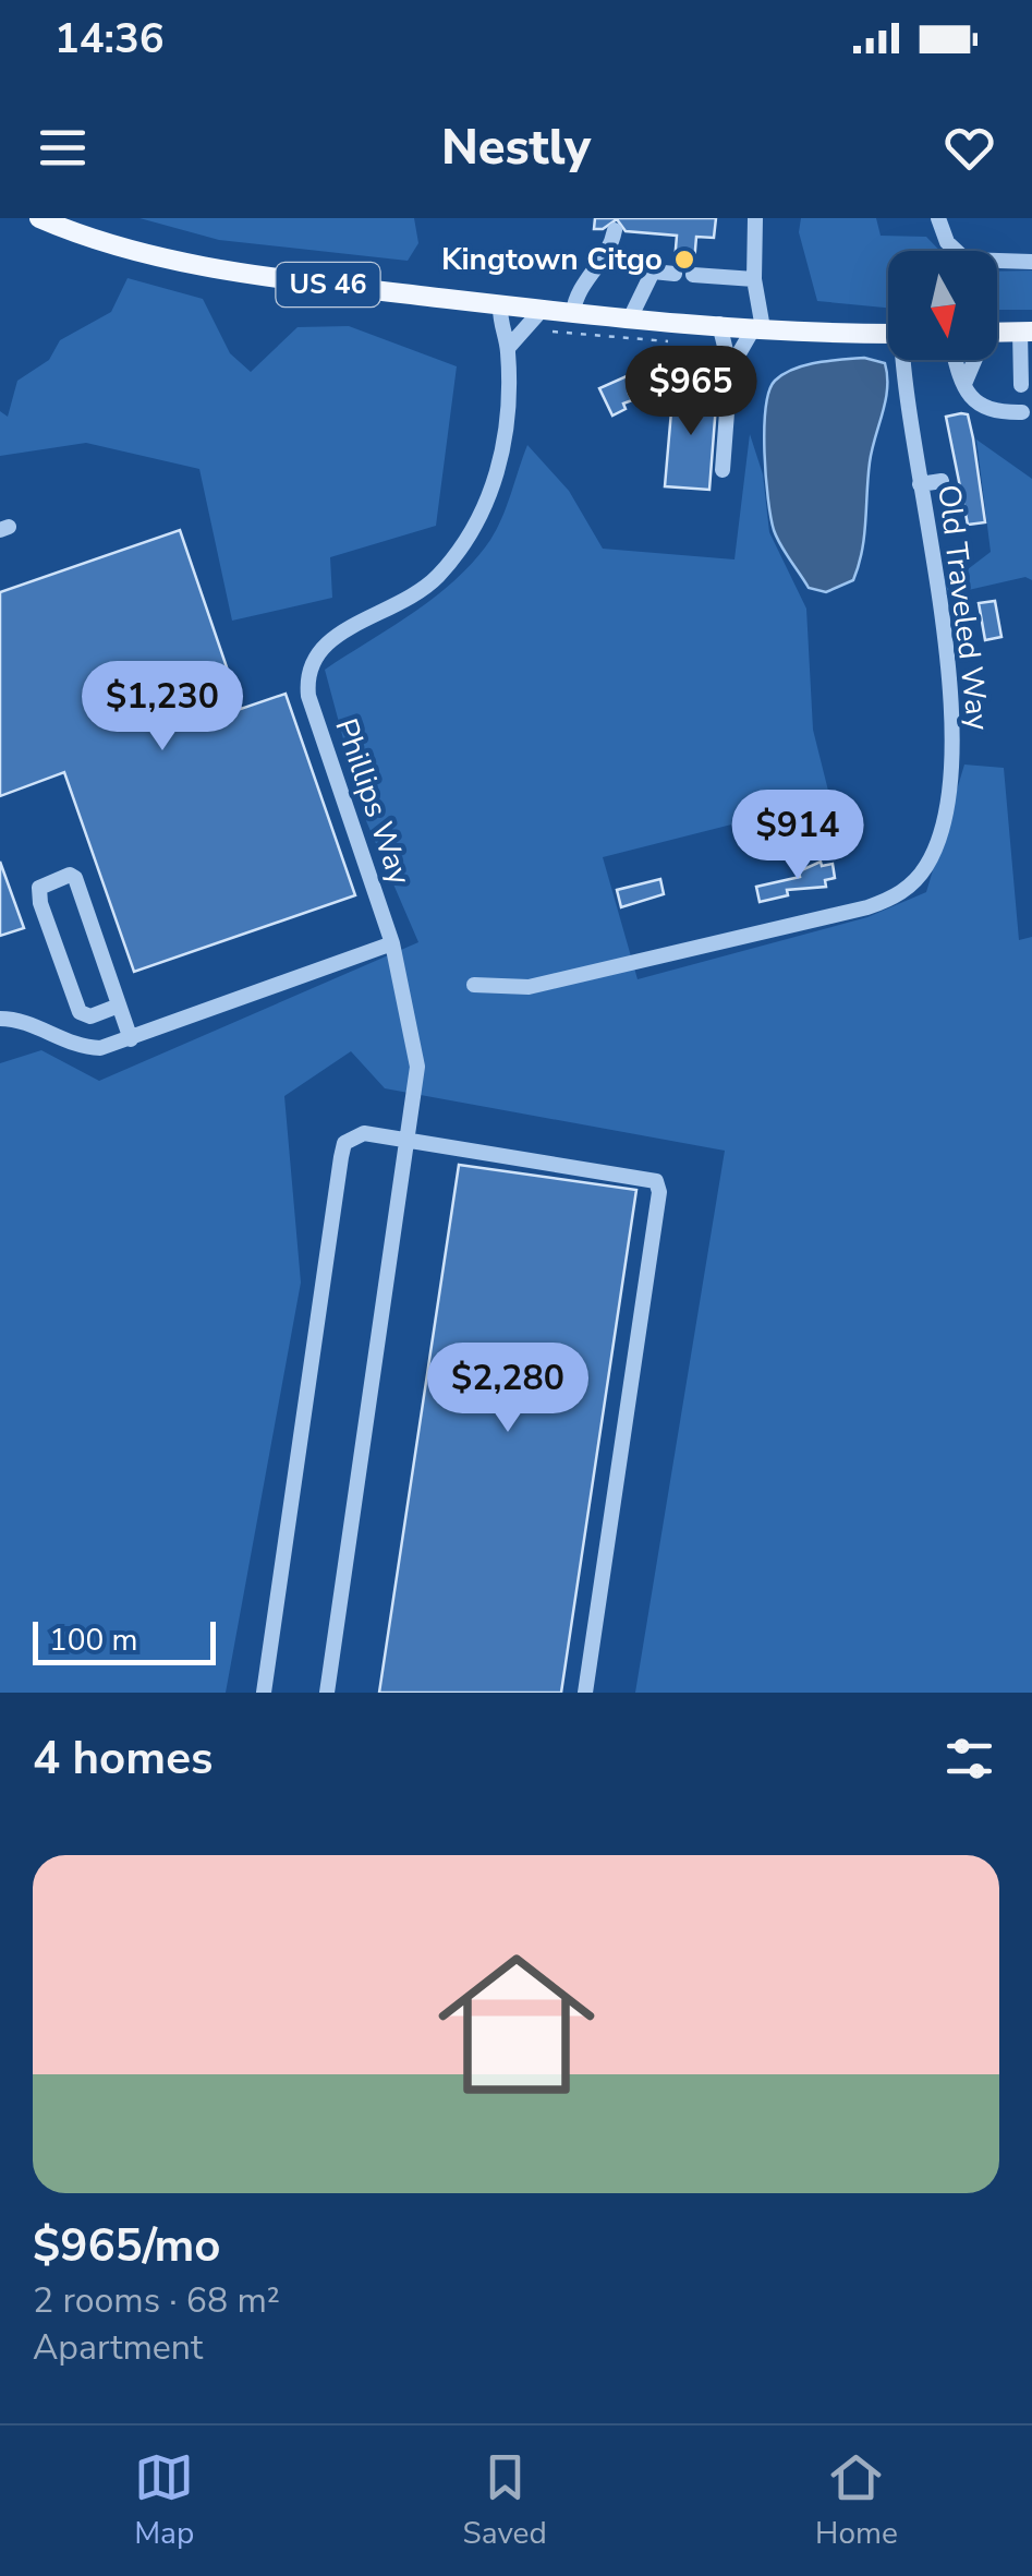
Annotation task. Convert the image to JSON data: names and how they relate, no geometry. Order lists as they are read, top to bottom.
{
  "streets": {
    "main road": ["US 46"],
    "street": ["Old Traveled Way", "Phillips Way"]
  },
  "crossings": [
    ["US 46", "Phillips Way"]
  ],
  "places": ["Kingtown Citgo"],
  "scale_bar": "100 m",
  "north": "bottom",
  "page": {
    "status": "14:36",
    "header": "Nestly",
    "price": [
      "$965",
      "$1,230",
      "$914",
      "$2,280"
    ],
    "scale": "100 m",
    "heading": "4 homes",
    "list": [
      {
        "name": "$965/mo",
        "note": "2 rooms · 68 m² · Apartment"
      }
    ],
    "tabs": ["Map", "Saved", "Home"]
  }
}
